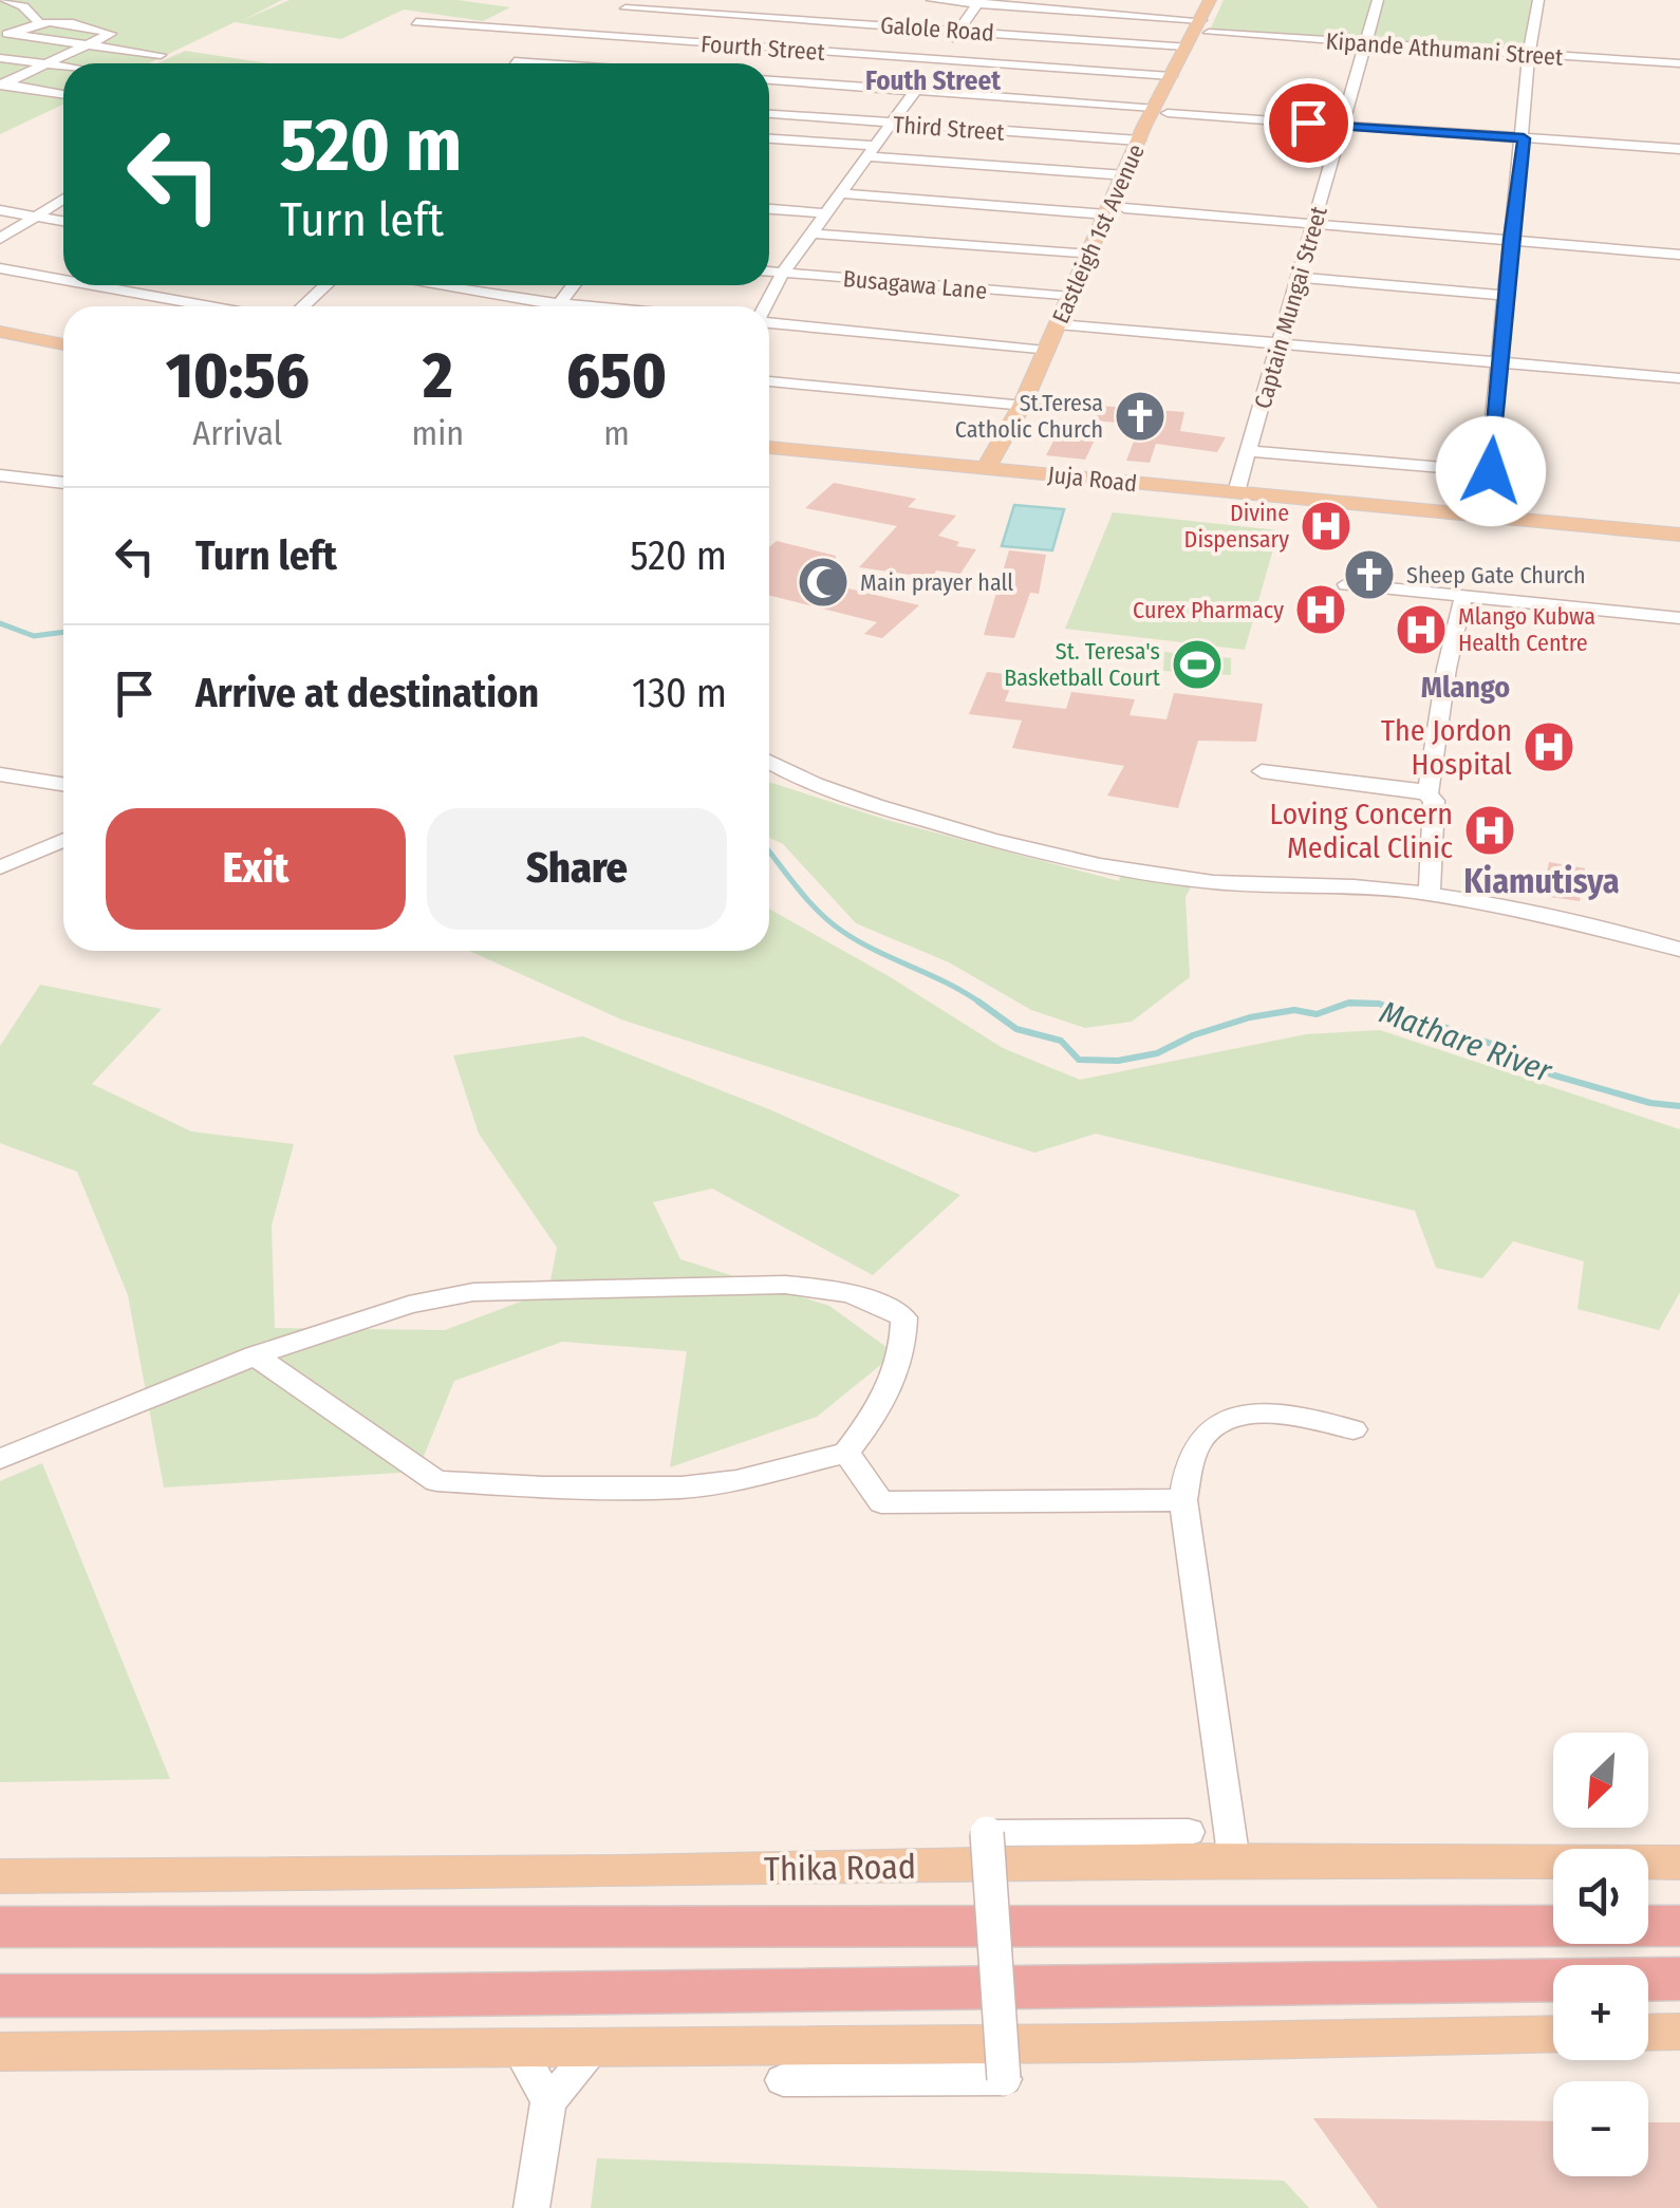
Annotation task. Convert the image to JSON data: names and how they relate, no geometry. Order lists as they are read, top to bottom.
{
  "streets": {
    "highway": ["Thika Road"],
    "main road": ["Eastleigh 1st Avenue", "Juja Road"],
    "street": [
      "Galole Road",
      "Fourth Street",
      "Kipande Athumani Street",
      "Third Street",
      "Busagawa Lane",
      "Captain Mungai Street"
    ]
  },
  "crossings": [
    ["Galole Road", "Eastleigh 1st Avenue"],
    ["Fourth Street", "Eastleigh 1st Avenue"],
    ["Kipande Athumani Street", "Eastleigh 1st Avenue"],
    ["Kipande Athumani Street", "Captain Mungai Street"],
    ["Third Street", "Eastleigh 1st Avenue"],
    ["Eastleigh 1st Avenue", "Busagawa Lane"],
    ["Eastleigh 1st Avenue", "Juja Road"],
    ["Captain Mungai Street", "Juja Road"]
  ],
  "districts": ["Fouth Street", "Mlango", "Kiamutisya"],
  "water": ["Mathare River"],
  "places": {
    "church": ["St.Teresa Catholic Church", "Sheep Gate Church"],
    "hospital": [
      "Divine Dispensary",
      "Curex Pharmacy",
      "Mlango Kubwa Health Centre",
      "The Jordon Hospital",
      "Loving Concern Medical Clinic"
    ],
    "mosque": ["Main prayer hall"],
    "sports": ["St. Teresa's Basketball Court"]
  },
  "north": "bottom left",
  "page": {
    "turn": ["520 m", "Turn left"],
    "eta": [
      "10:56",
      "Arrival",
      "2",
      "min",
      "650",
      "m"
    ],
    "list": [
      {
        "name": "Turn left",
        "value": "520 m"
      },
      {
        "name": "Arrive at destination",
        "value": "130 m"
      }
    ],
    "buttons": ["Exit", "Share"],
    "map_buttons": ["+", "−"]
  }
}
